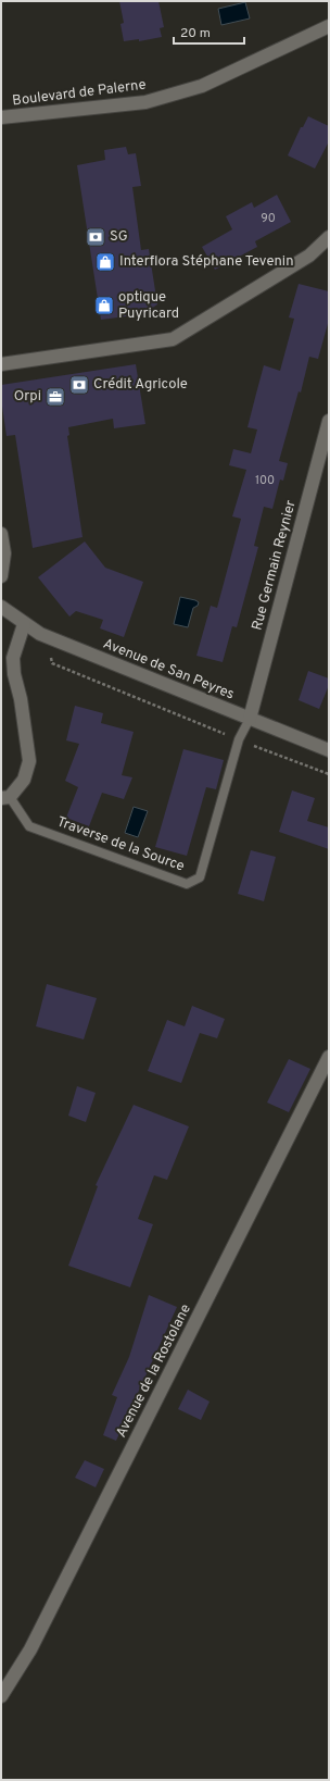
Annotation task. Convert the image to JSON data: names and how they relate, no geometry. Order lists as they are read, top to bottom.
{
  "streets": {
    "street": [
      "Boulevard de Palerne",
      "Rue Germain Reynier",
      "Avenue de San Peyres",
      "Avenue de la Rostolane"
    ],
    "lane": ["Traverse de la Source"]
  },
  "crossings": [
    ["Rue Germain Reynier", "Avenue de San Peyres"],
    ["Rue Germain Reynier", "Traverse de la Source"],
    ["Avenue de San Peyres", "Traverse de la Source"]
  ],
  "places": {
    "bank": ["SG", "Crédit Agricole"],
    "shop": ["Interflora Stéphane Tevenin", "optique Puyricard"],
    "office": ["Orpi"]
  },
  "house_numbers": ["90", "100"],
  "scale_bar": "20 m"
}
